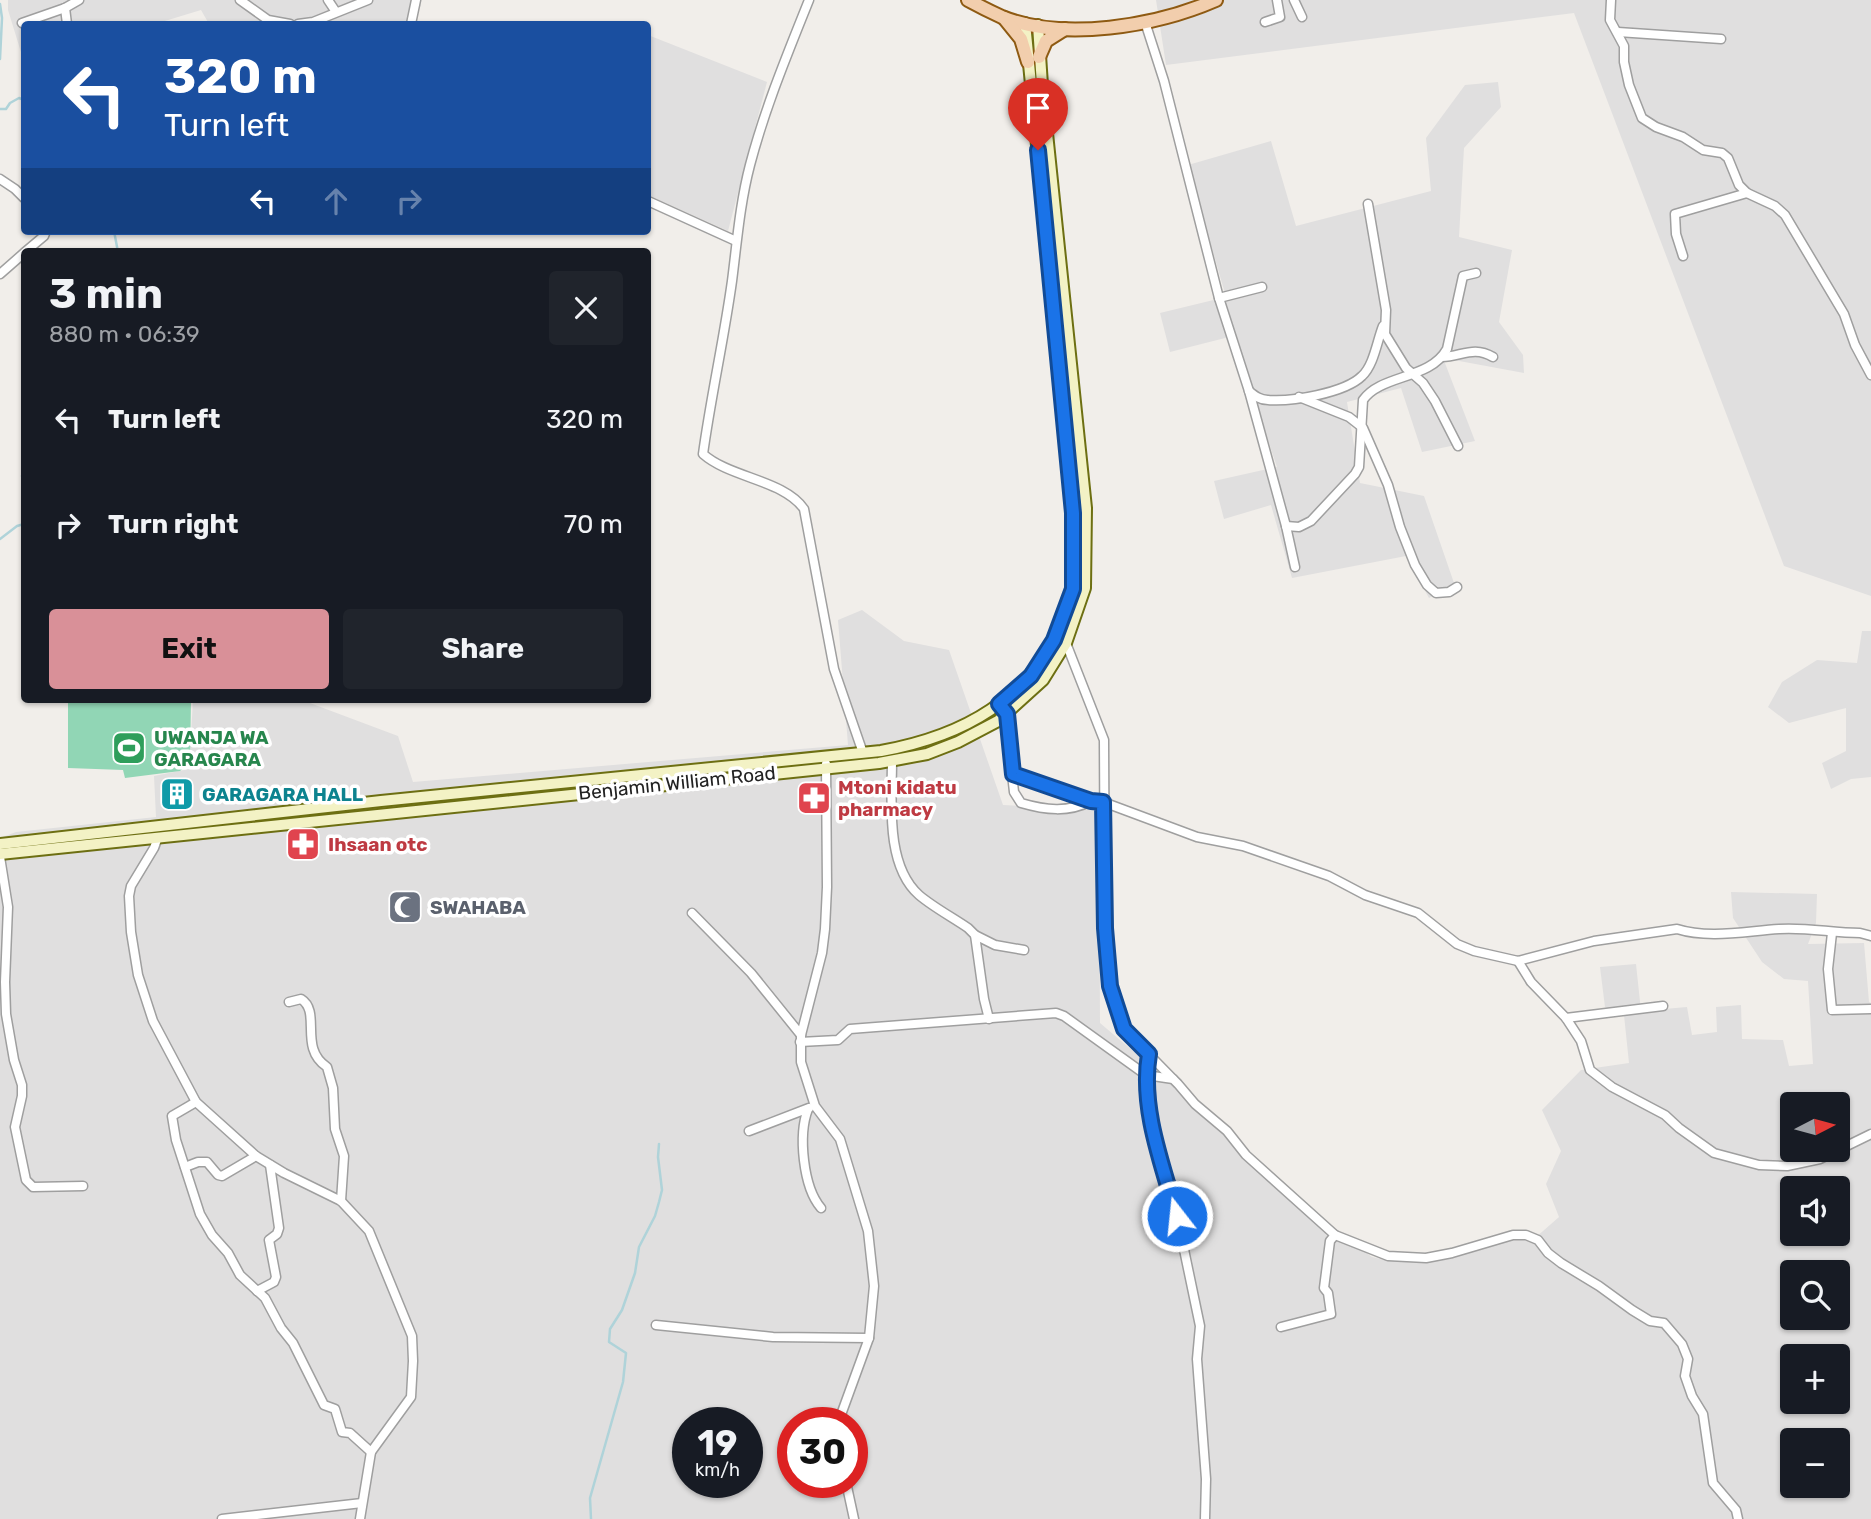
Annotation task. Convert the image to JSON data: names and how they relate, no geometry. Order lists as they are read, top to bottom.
{
  "streets": {
    "main road": ["Benjamin William Road"]
  },
  "places": {
    "sports": ["UWANJA WA GARAGARA"],
    "building": ["GARAGARA HALL"],
    "pharmacy": ["Mtoni kidatu pharmacy", "Ihsaan otc"],
    "mosque": ["SWAHABA"]
  },
  "north": "right",
  "page": {
    "turn": ["320 m", "Turn left"],
    "heading": ["3 min", "880 m · 06:39"],
    "list": [
      {
        "name": "Turn left",
        "value": "320 m"
      },
      {
        "name": "Turn right",
        "value": "70 m"
      }
    ],
    "buttons": ["Exit", "Share"],
    "map_buttons": ["+", "−"],
    "speed": "19 km/h",
    "limit": "30"
  }
}
